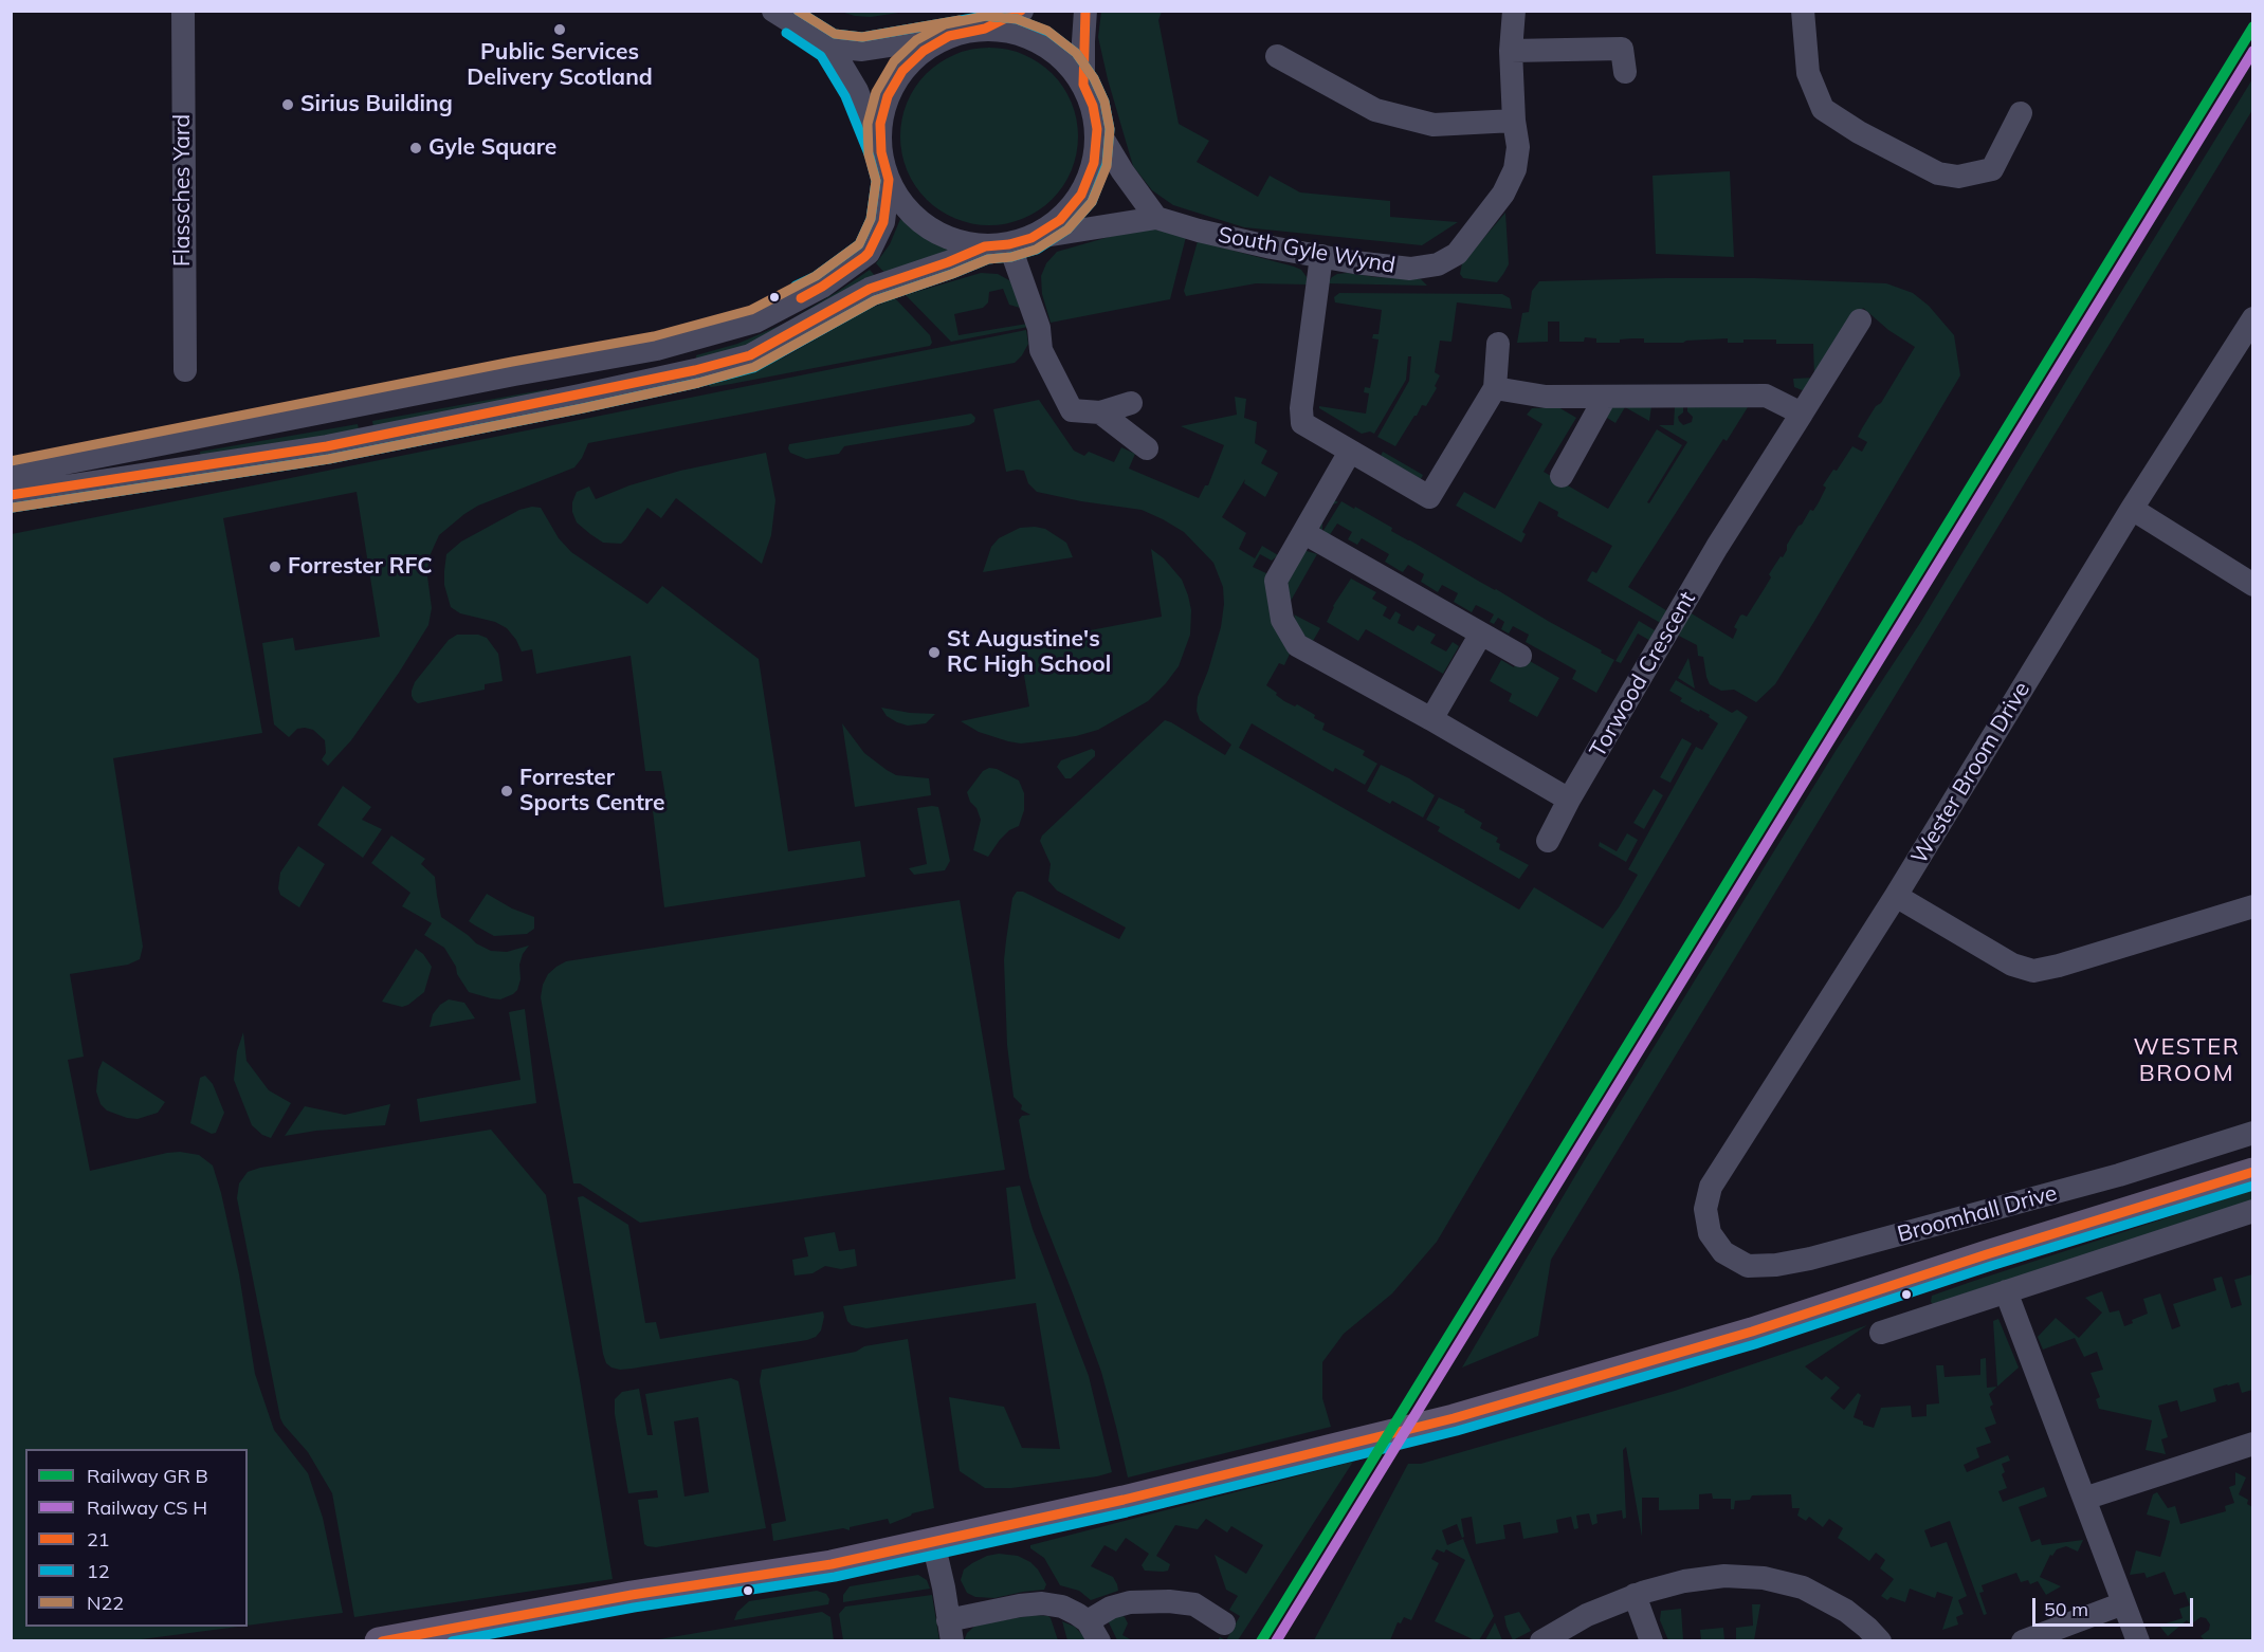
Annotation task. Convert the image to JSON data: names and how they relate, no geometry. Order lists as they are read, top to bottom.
{
  "streets": {
    "street": [
      "Flassches Yard",
      "South Gyle Wynd",
      "Torwood Crescent",
      "Wester Broom Drive",
      "Broomhall Drive"
    ]
  },
  "crossings": [
    ["Wester Broom Drive", "Broomhall Drive"]
  ],
  "districts": ["WESTER BROOM"],
  "places": [
    "Public Services Delivery Scotland",
    "Sirius Building",
    "Gyle Square",
    "Forrester RFC",
    "St Augustine's RC High School",
    "Forrester Sports Centre"
  ],
  "lines": ["transit line 21", "transit line 12", "transit line N22"],
  "legend": [
    "Railway GR B",
    "Railway CS H",
    "21",
    "12",
    "N22"
  ],
  "scale_bar": "50 m"
}
